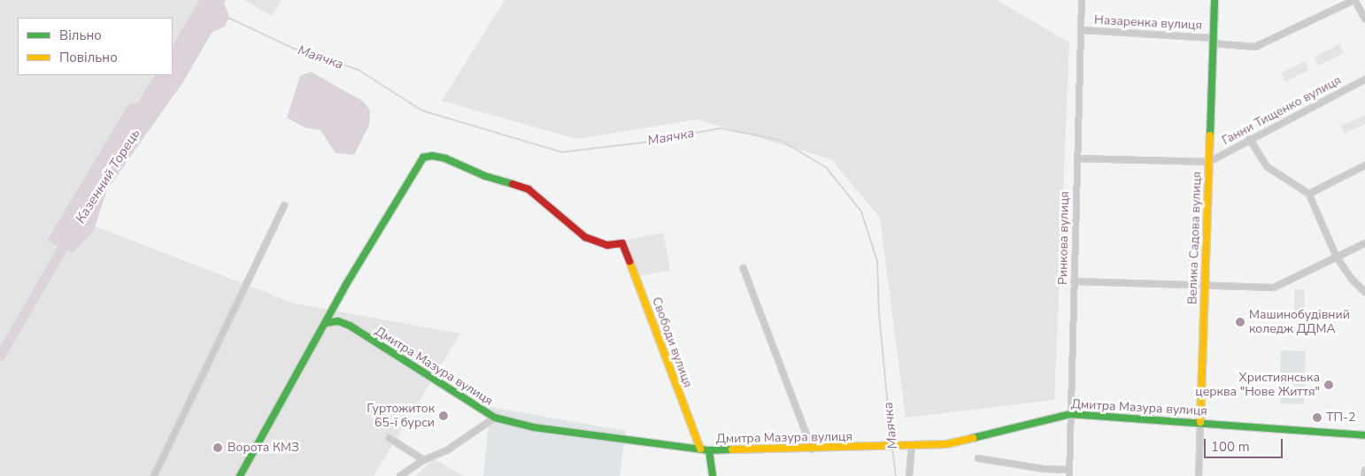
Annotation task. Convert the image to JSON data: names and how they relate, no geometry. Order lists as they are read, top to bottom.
{
  "streets": {
    "street": [
      "Назаренка вулиця",
      "Ганни Тищенко вулиця",
      "Ринкова вулиця",
      "Велика Садова вулиця",
      "Свободи вулиця",
      "Дмитра Мазура вулиця"
    ]
  },
  "crossings": [
    ["Назаренка вулиця", "Ринкова вулиця"],
    ["Назаренка вулиця", "Велика Садова вулиця"],
    ["Ганни Тищенко вулиця", "Велика Садова вулиця"],
    ["Ринкова вулиця", "Дмитра Мазура вулиця"],
    ["Велика Садова вулиця", "Дмитра Мазура вулиця"],
    ["Свободи вулиця", "Дмитра Мазура вулиця"]
  ],
  "water": ["Маячка", "Казенний Торець"],
  "places": [
    "Машинобудівний коледж ДДМА",
    "Християнська церква \"Нове Життя\"",
    "Гуртожиток 65-ї бурси",
    "ТП-2",
    "Ворота КМЗ"
  ],
  "legend": ["Вільно", "Повільно"],
  "scale_bar": "100 m"
}
